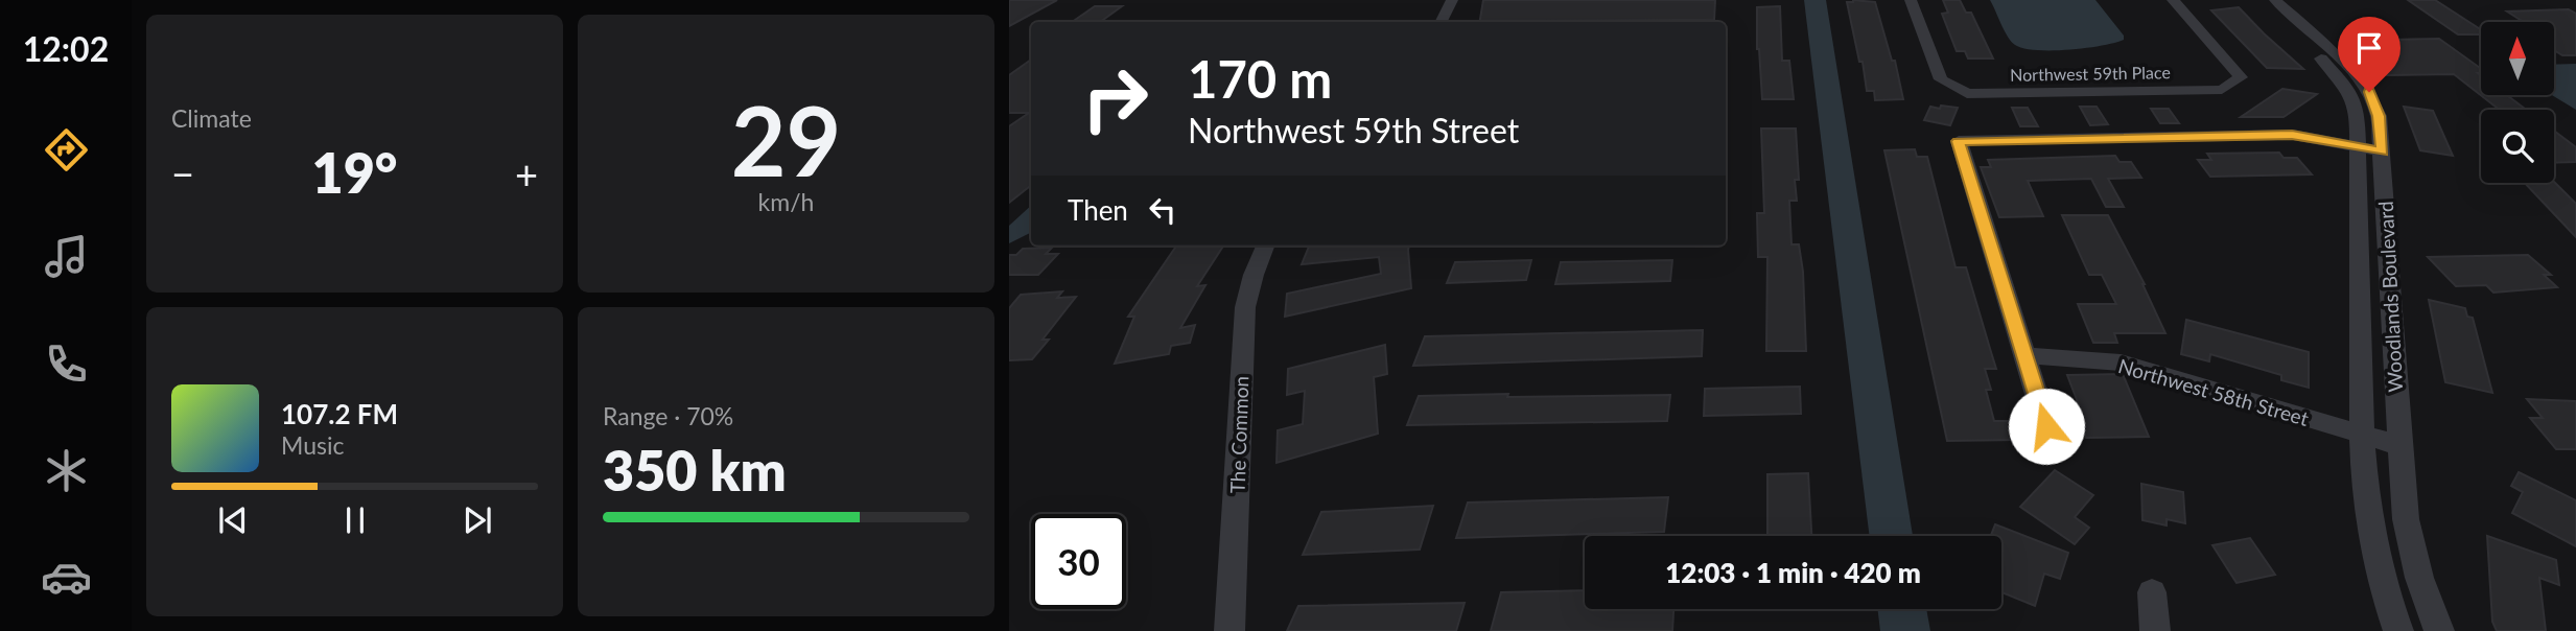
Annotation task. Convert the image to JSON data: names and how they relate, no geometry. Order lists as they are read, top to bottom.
{
  "streets": {
    "street": [
      "Northwest 59th Place",
      "Woodlands Boulevard",
      "Northwest 58th Street",
      "The Common"
    ]
  },
  "crossings": [
    ["Woodlands Boulevard", "Northwest 58th Street"]
  ],
  "north": "top",
  "page": {
    "tabs": "12:02",
    "tile": [
      "Climate",
      ["29", "km/h"],
      ["Range · 70%", "350 km"]
    ],
    "turn": ["170 m", "Northwest 59th Street"],
    "heat": ["−", "19°", "+"],
    "then": "Then",
    "song": ["107.2 FM", "Music"],
    "limit": "30",
    "trip": "12:03 · 1 min · 420 m"
  }
}
